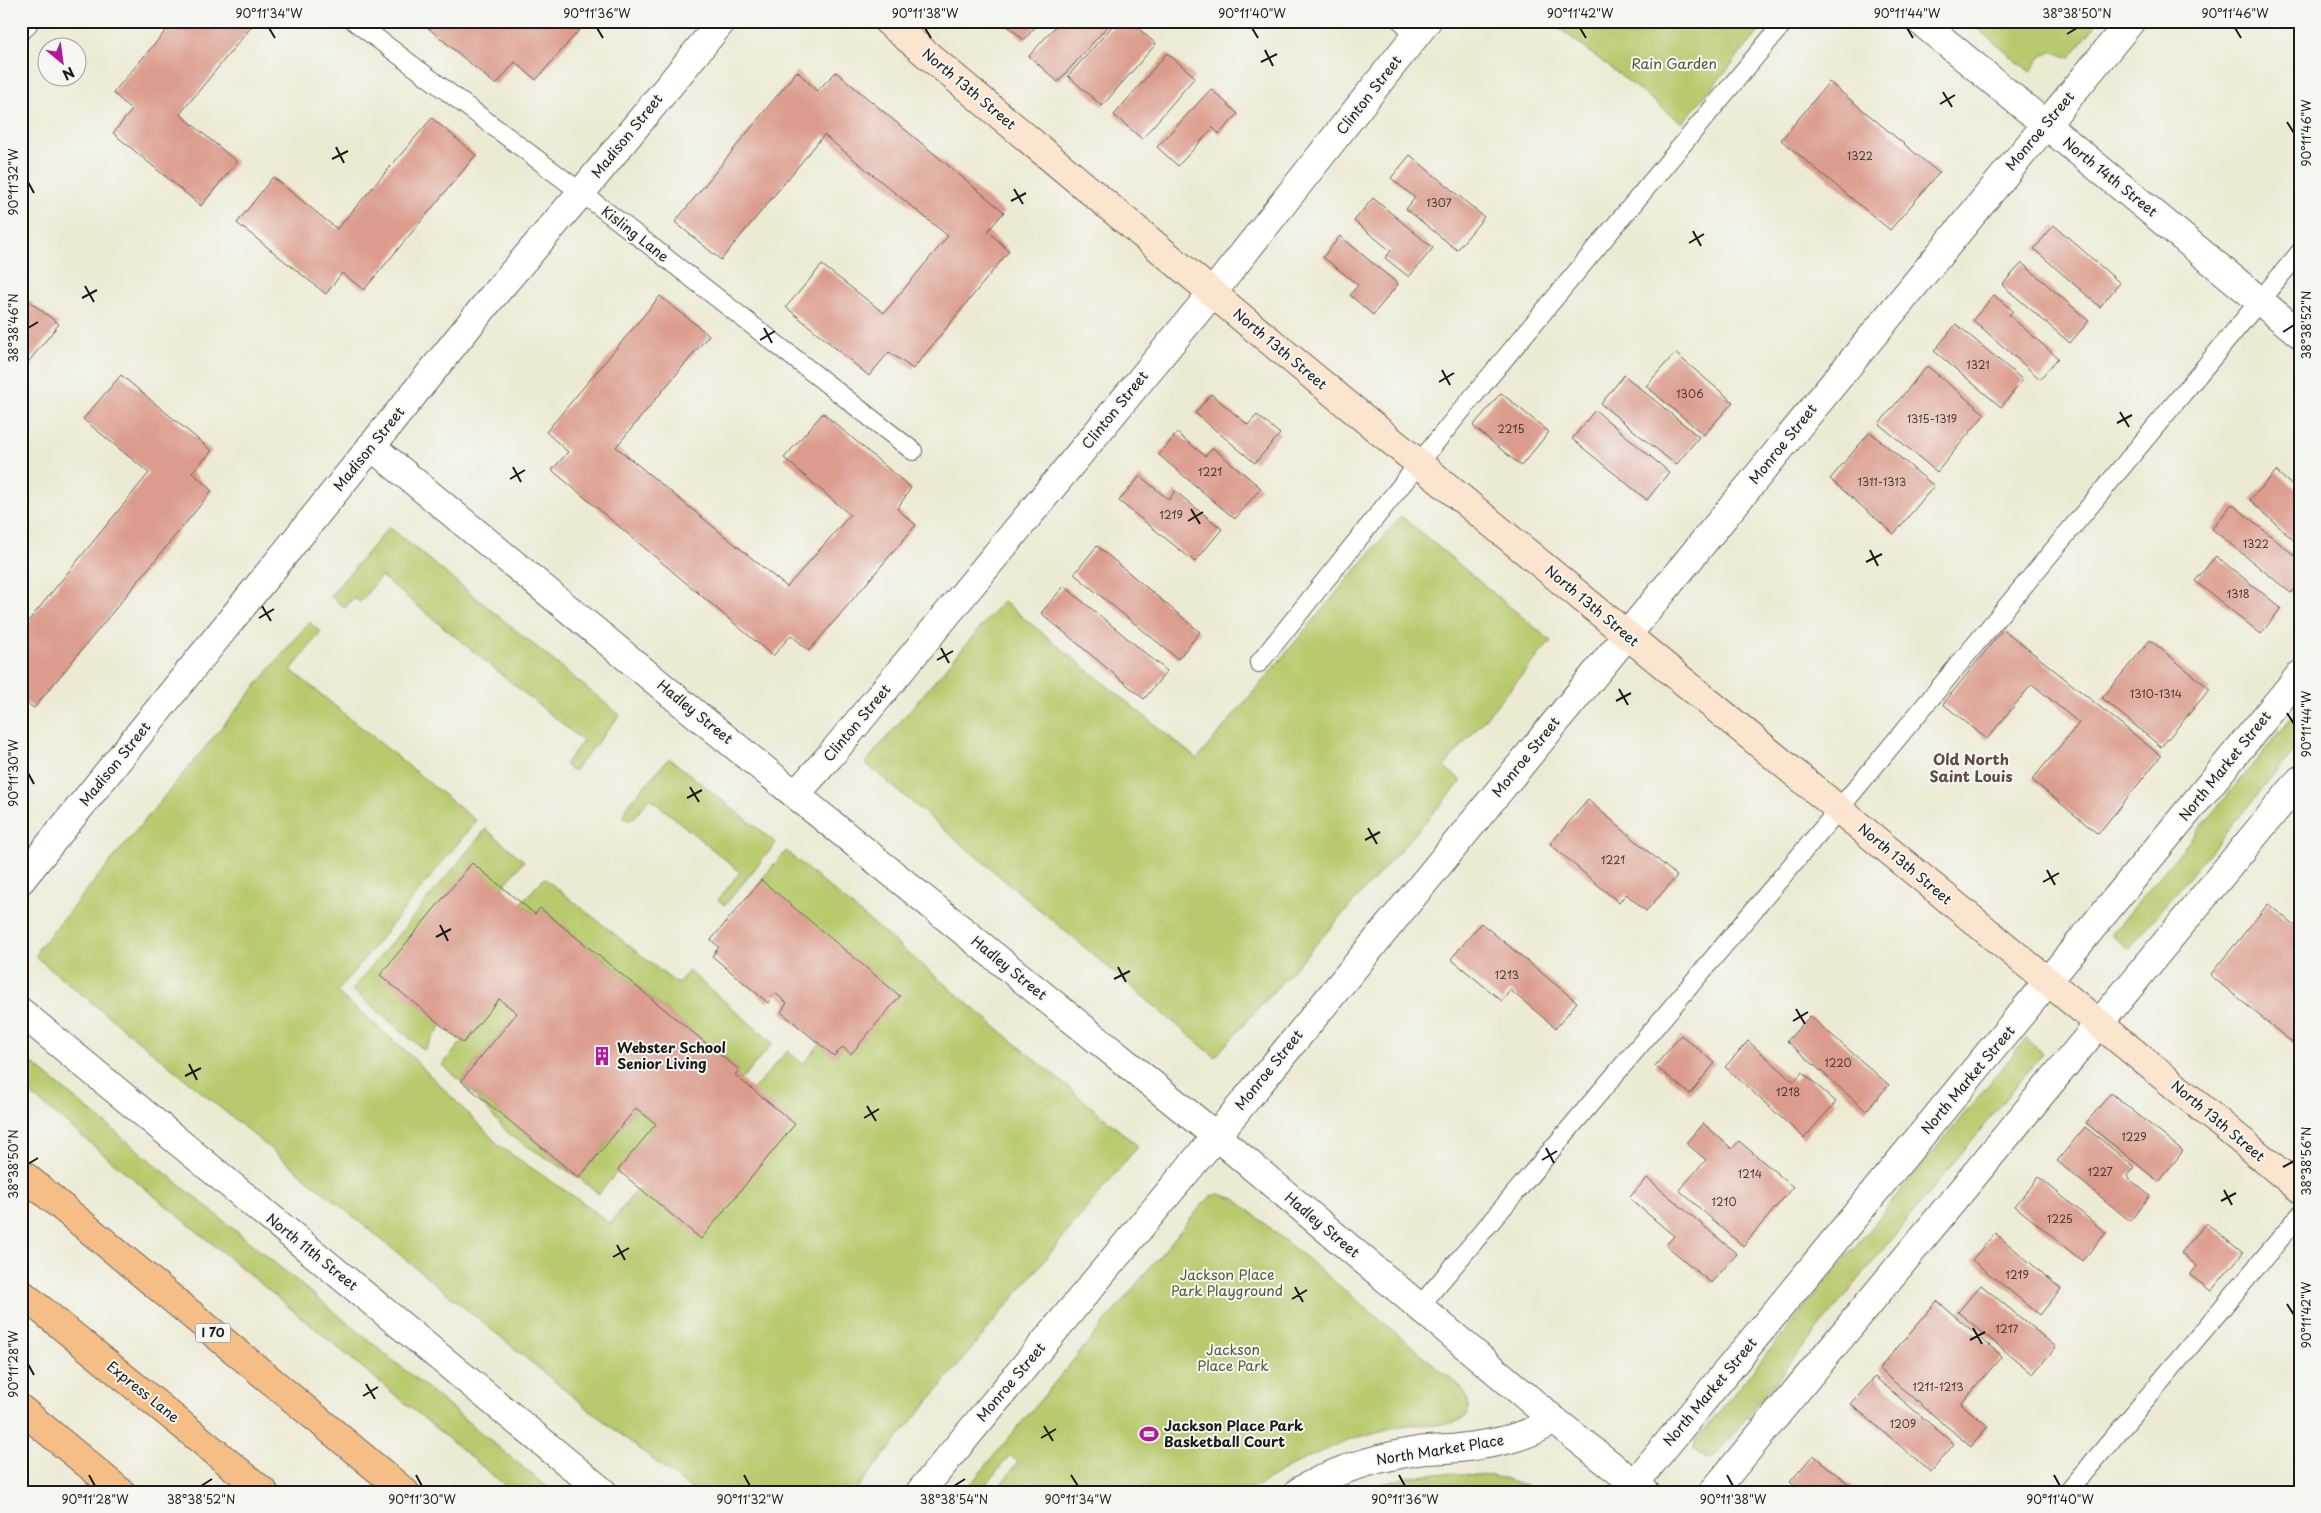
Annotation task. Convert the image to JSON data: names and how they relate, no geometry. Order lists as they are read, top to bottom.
{
  "streets": {
    "highway": ["I 70", "Express Lane"],
    "street": [
      "North 13th Street",
      "Clinton Street",
      "Monroe Street",
      "Madison Street",
      "North 14th Street",
      "Hadley Street",
      "North Market Street",
      "North 11th Street",
      "North Market Place"
    ],
    "lane": ["Kisling Lane"]
  },
  "crossings": [
    ["North 13th Street", "Clinton Street"],
    ["North 13th Street", "Monroe Street"],
    ["North 13th Street", "North Market Street"],
    ["Clinton Street", "Hadley Street"],
    ["Monroe Street", "North 14th Street"],
    ["Monroe Street", "Hadley Street"],
    ["Madison Street", "Kisling Lane"],
    ["Madison Street", "Hadley Street"],
    ["Hadley Street", "North Market Street"],
    ["Hadley Street", "North Market Place"]
  ],
  "districts": ["Old North Saint Louis"],
  "parks": ["Rain Garden", "Jackson Place Park Playground", "Jackson Place Park"],
  "places": {
    "building": ["Webster School Senior Living"],
    "sports": ["Jackson Place Park Basketball Court"]
  },
  "house_numbers": [
    "1322",
    "1307",
    "1321",
    "1306",
    "1315-1319",
    "2215",
    "1221",
    "1311-1313",
    "1219",
    "1322",
    "1318",
    "1310-1314",
    "1221",
    "1213",
    "1220",
    "1218",
    "1229",
    "1227",
    "1214",
    "1210",
    "1225",
    "1219",
    "1217",
    "1211-1213",
    "1209"
  ],
  "north": "bottom right",
  "coordinates": [
    "90°11'34\"W",
    "90°11'36\"W",
    "90°11'38\"W",
    "90°11'40\"W",
    "90°11'42\"W",
    "90°11'44\"W",
    "38°38'50\"N",
    "90°11'46\"W",
    "90°11'32\"W",
    "38°38'52\"N",
    "38°38'46\"N",
    "90°11'30\"W",
    "38°38'56\"N",
    "90°11'28\"W",
    "38°38'54\"N"
  ]
}
